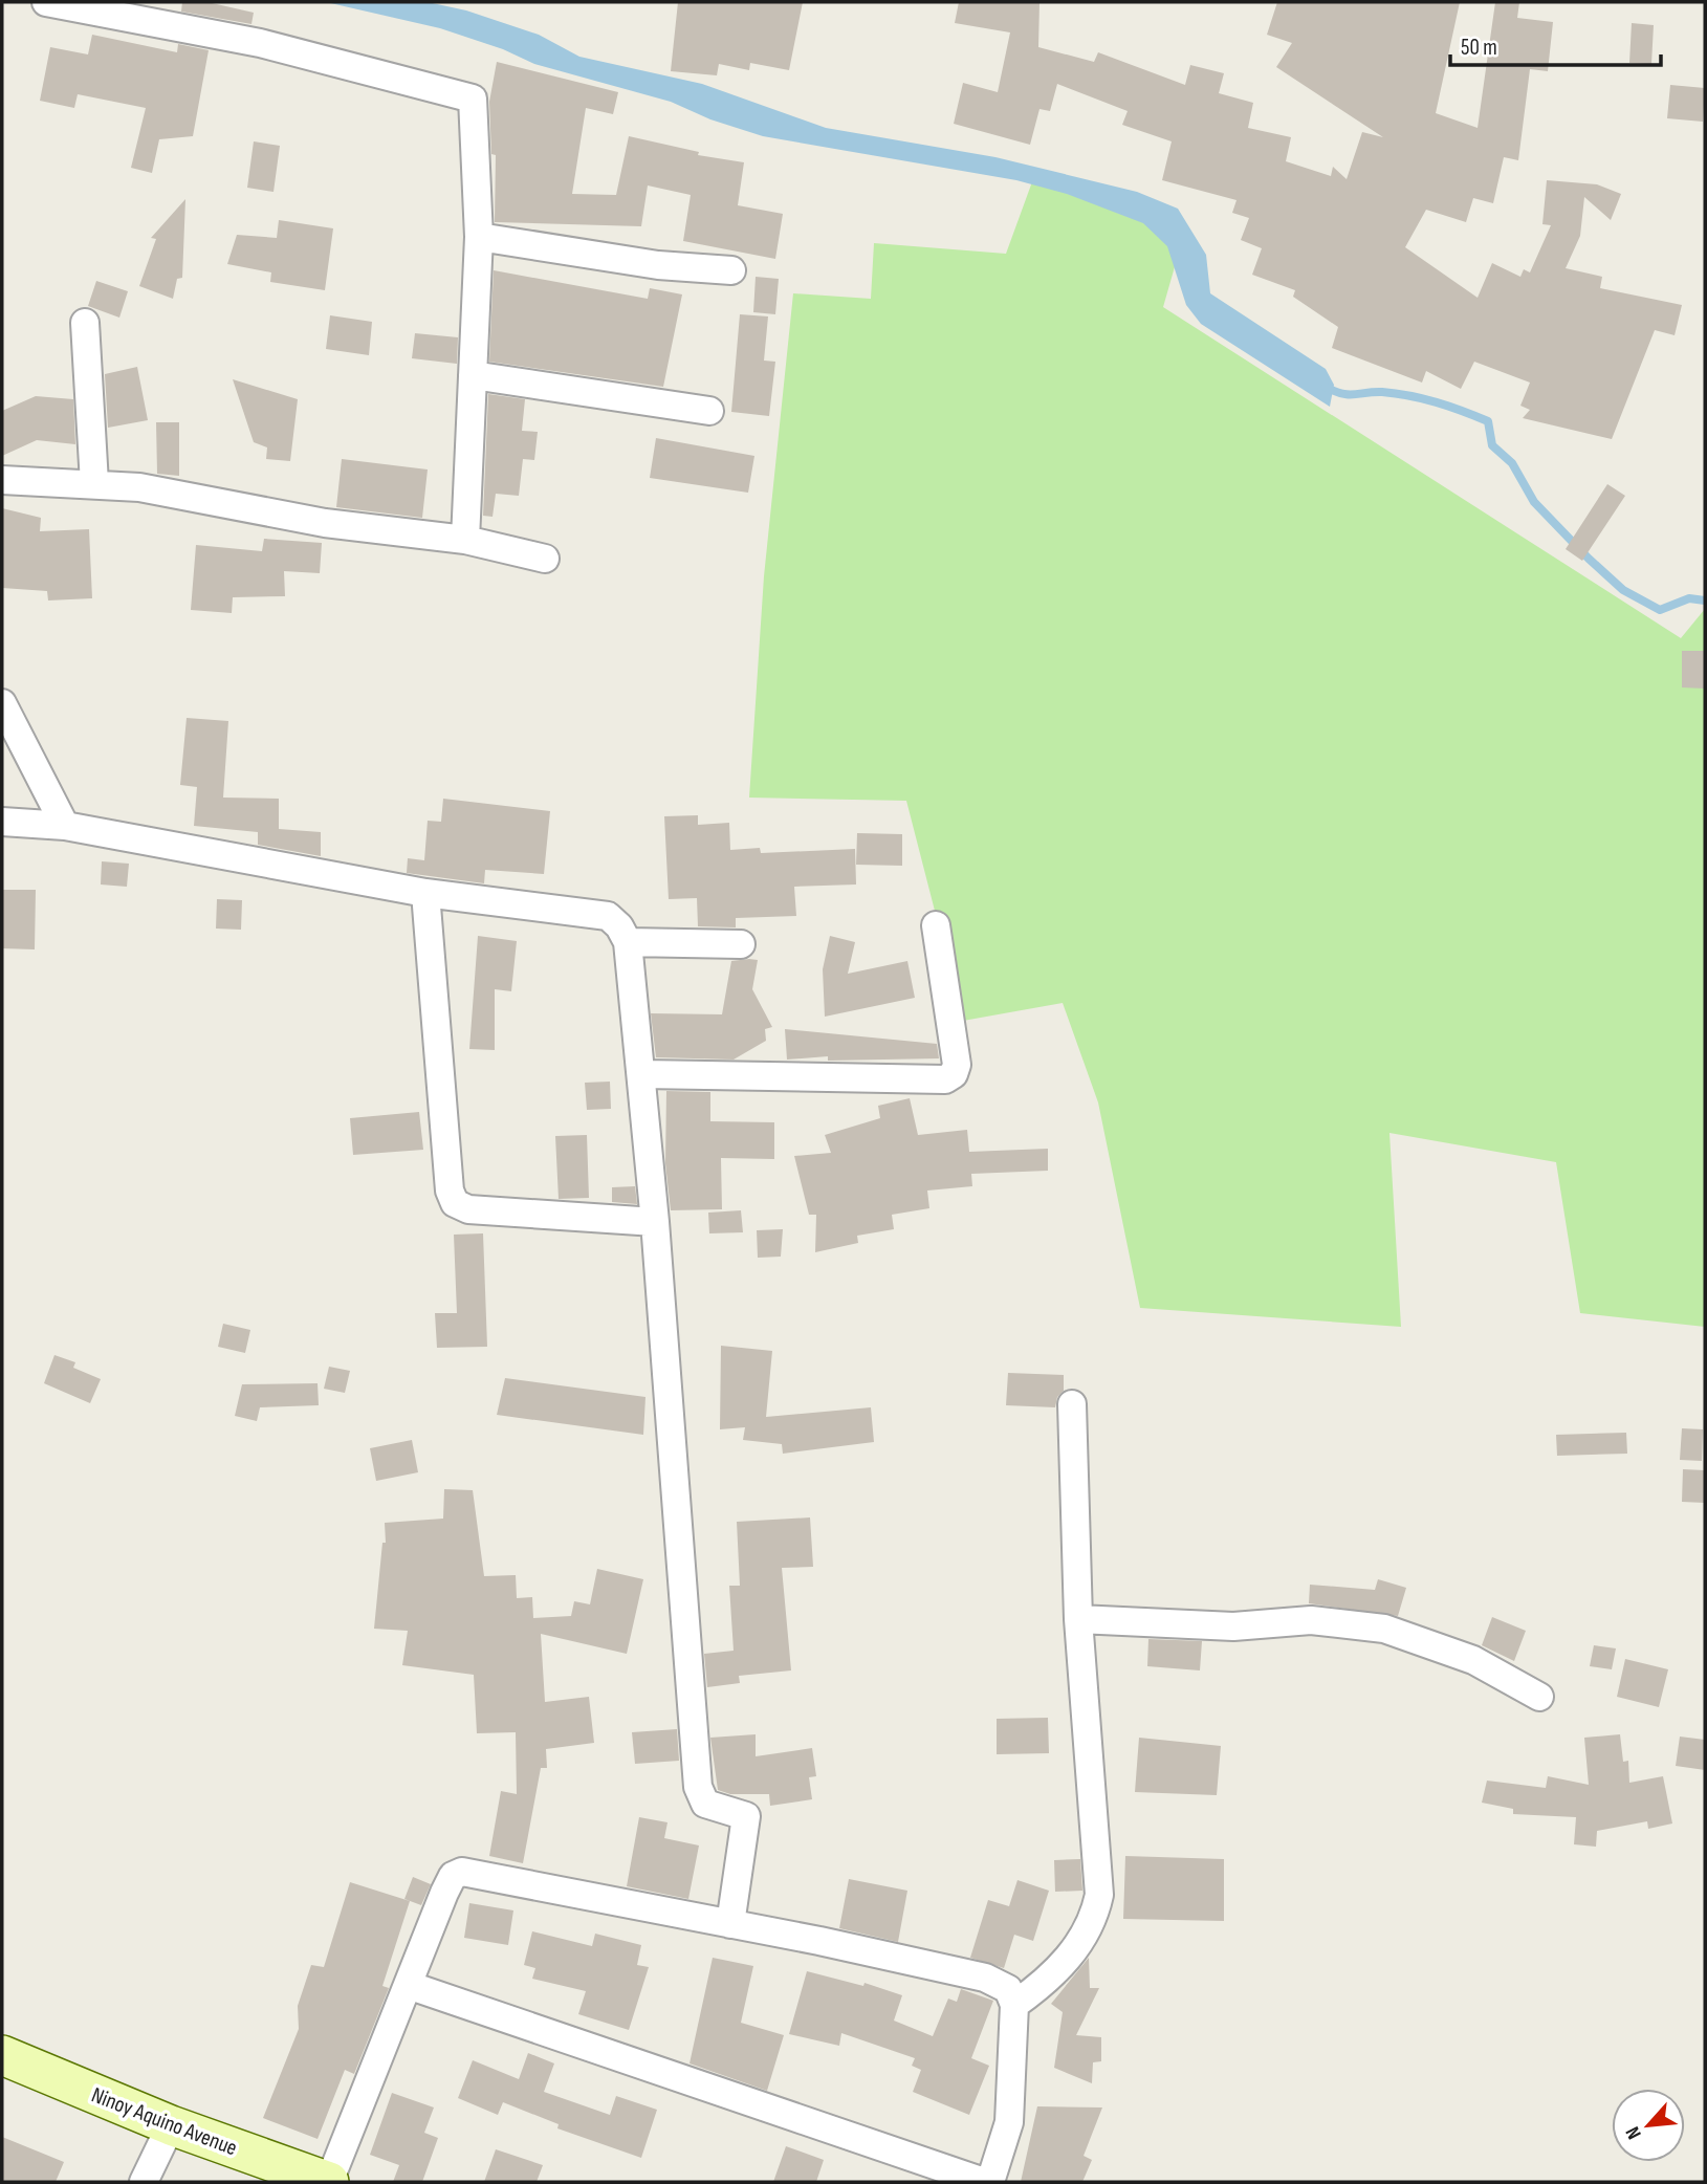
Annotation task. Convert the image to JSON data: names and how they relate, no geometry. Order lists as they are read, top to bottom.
{
  "streets": {
    "main road": ["Ninoy Aquino Avenue"]
  },
  "scale_bar": "50 m",
  "north": "bottom left"
}
